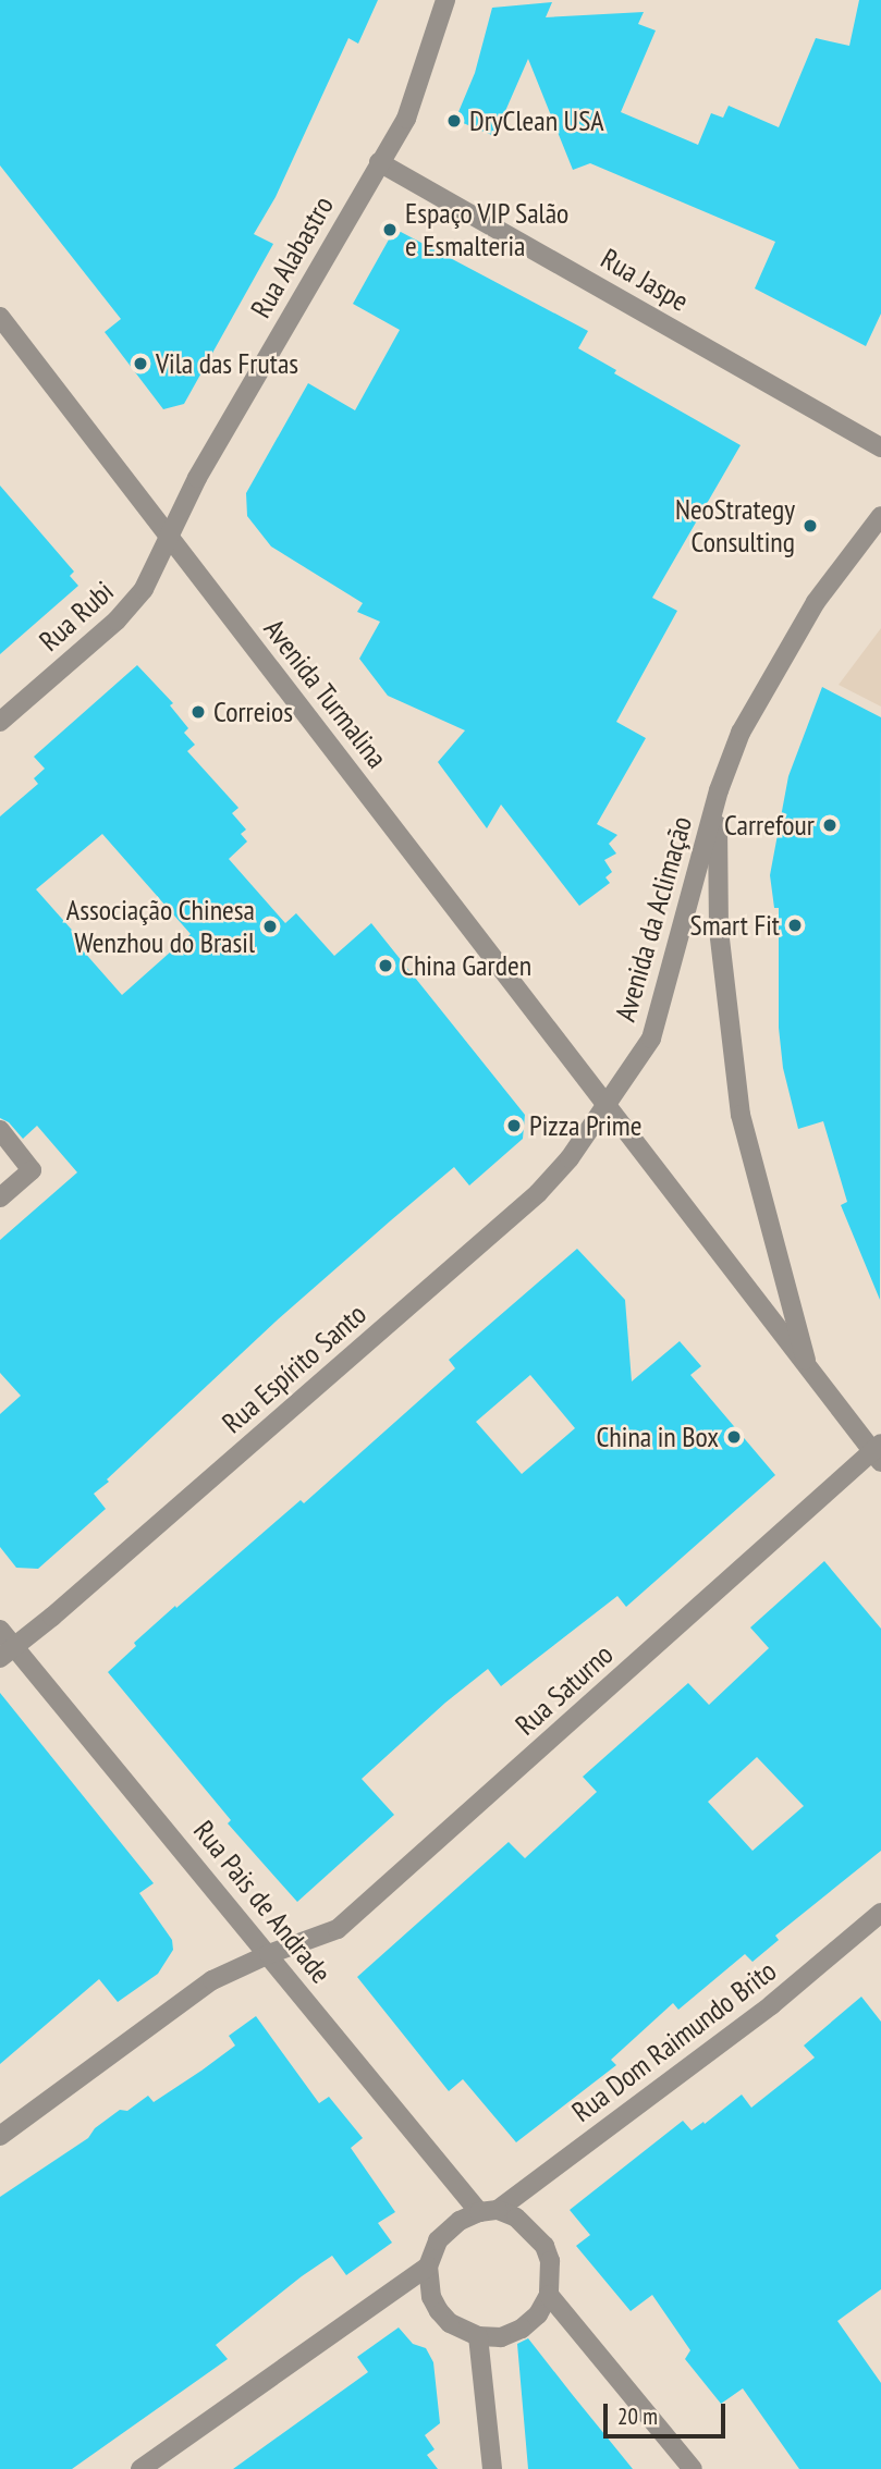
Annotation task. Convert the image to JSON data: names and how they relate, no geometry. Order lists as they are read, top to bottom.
{
  "streets": {
    "street": [
      "Rua Alabastro",
      "Rua Jaspe",
      "Rua Rubi",
      "Avenida Turmalina",
      "Avenida da Aclimação",
      "Rua Espírito Santo",
      "Rua Saturno",
      "Rua Pais de Andrade",
      "Rua Dom Raimundo Brito"
    ]
  },
  "crossings": [
    ["Rua Alabastro", "Rua Jaspe"],
    ["Rua Alabastro", "Rua Rubi"],
    ["Rua Alabastro", "Avenida Turmalina"],
    ["Rua Rubi", "Avenida Turmalina"],
    ["Avenida Turmalina", "Avenida da Aclimação"],
    ["Avenida Turmalina", "Rua Espírito Santo"],
    ["Avenida da Aclimação", "Rua Espírito Santo"],
    ["Rua Espírito Santo", "Rua Pais de Andrade"],
    ["Rua Saturno", "Rua Pais de Andrade"],
    ["Rua Pais de Andrade", "Rua Dom Raimundo Brito"]
  ],
  "places": [
    "DryClean USA",
    "Espaço VIP Salão e Esmalteria",
    "Vila das Frutas",
    "NeoStrategy Consulting",
    "Correios",
    "Carrefour",
    "Smart Fit",
    "Associação Chinesa Wenzhou do Brasil",
    "China Garden",
    "Pizza Prime",
    "China in Box"
  ],
  "scale_bar": "20 m"
}
